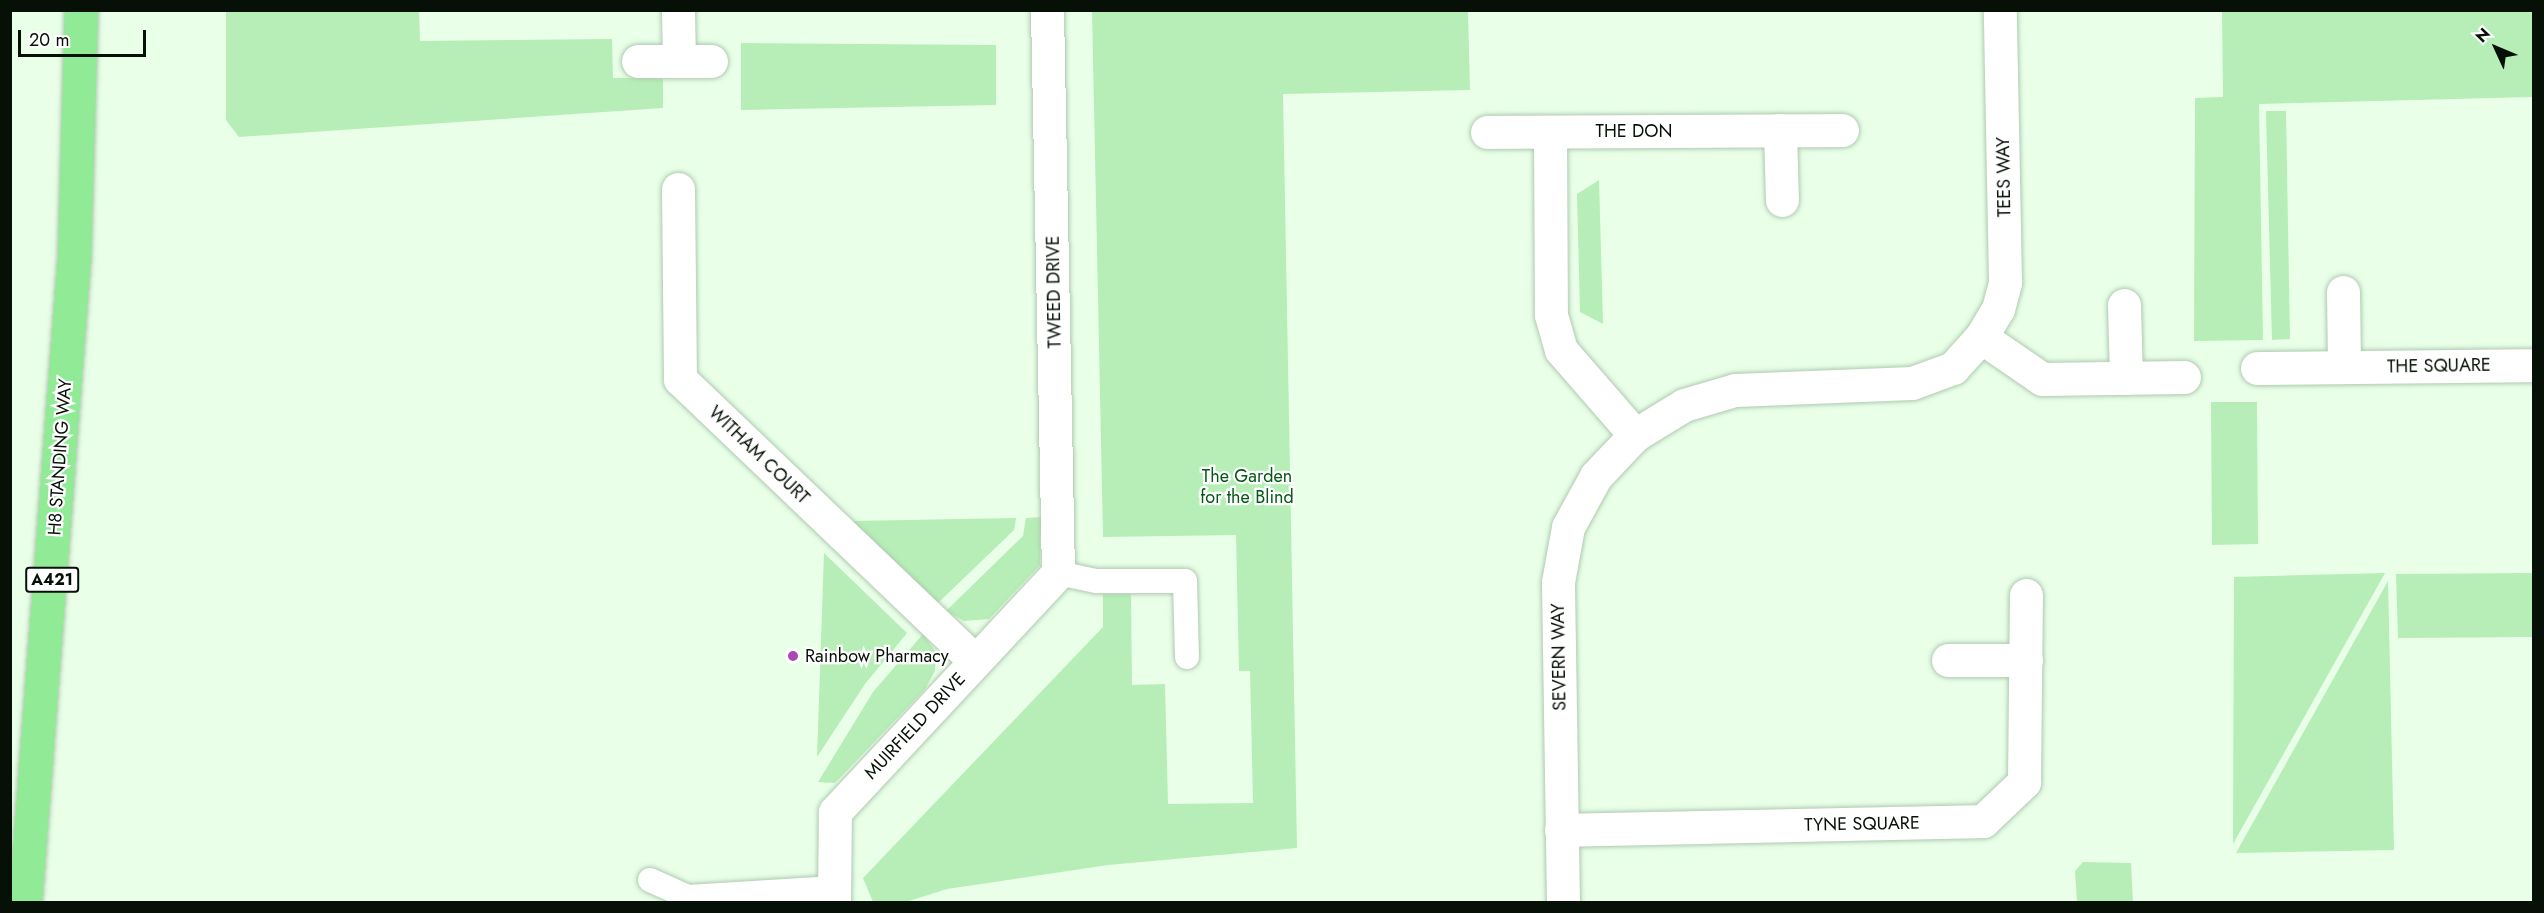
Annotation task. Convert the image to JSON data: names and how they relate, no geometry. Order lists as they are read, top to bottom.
{
  "streets": {
    "highway": ["H8 STANDING WAY", "A421"],
    "street": [
      "THE DON",
      "TEES WAY",
      "TWEED DRIVE",
      "THE SQUARE",
      "WITHAM COURT",
      "SEVERN WAY",
      "MUIRFIELD DRIVE",
      "TYNE SQUARE"
    ]
  },
  "crossings": [
    ["TEES WAY", "SEVERN WAY"],
    ["TWEED DRIVE", "MUIRFIELD DRIVE"],
    ["WITHAM COURT", "MUIRFIELD DRIVE"],
    ["SEVERN WAY", "TYNE SQUARE"]
  ],
  "parks": ["The Garden for the Blind"],
  "places": ["Rainbow Pharmacy"],
  "scale_bar": "20 m",
  "north": "top left"
}
